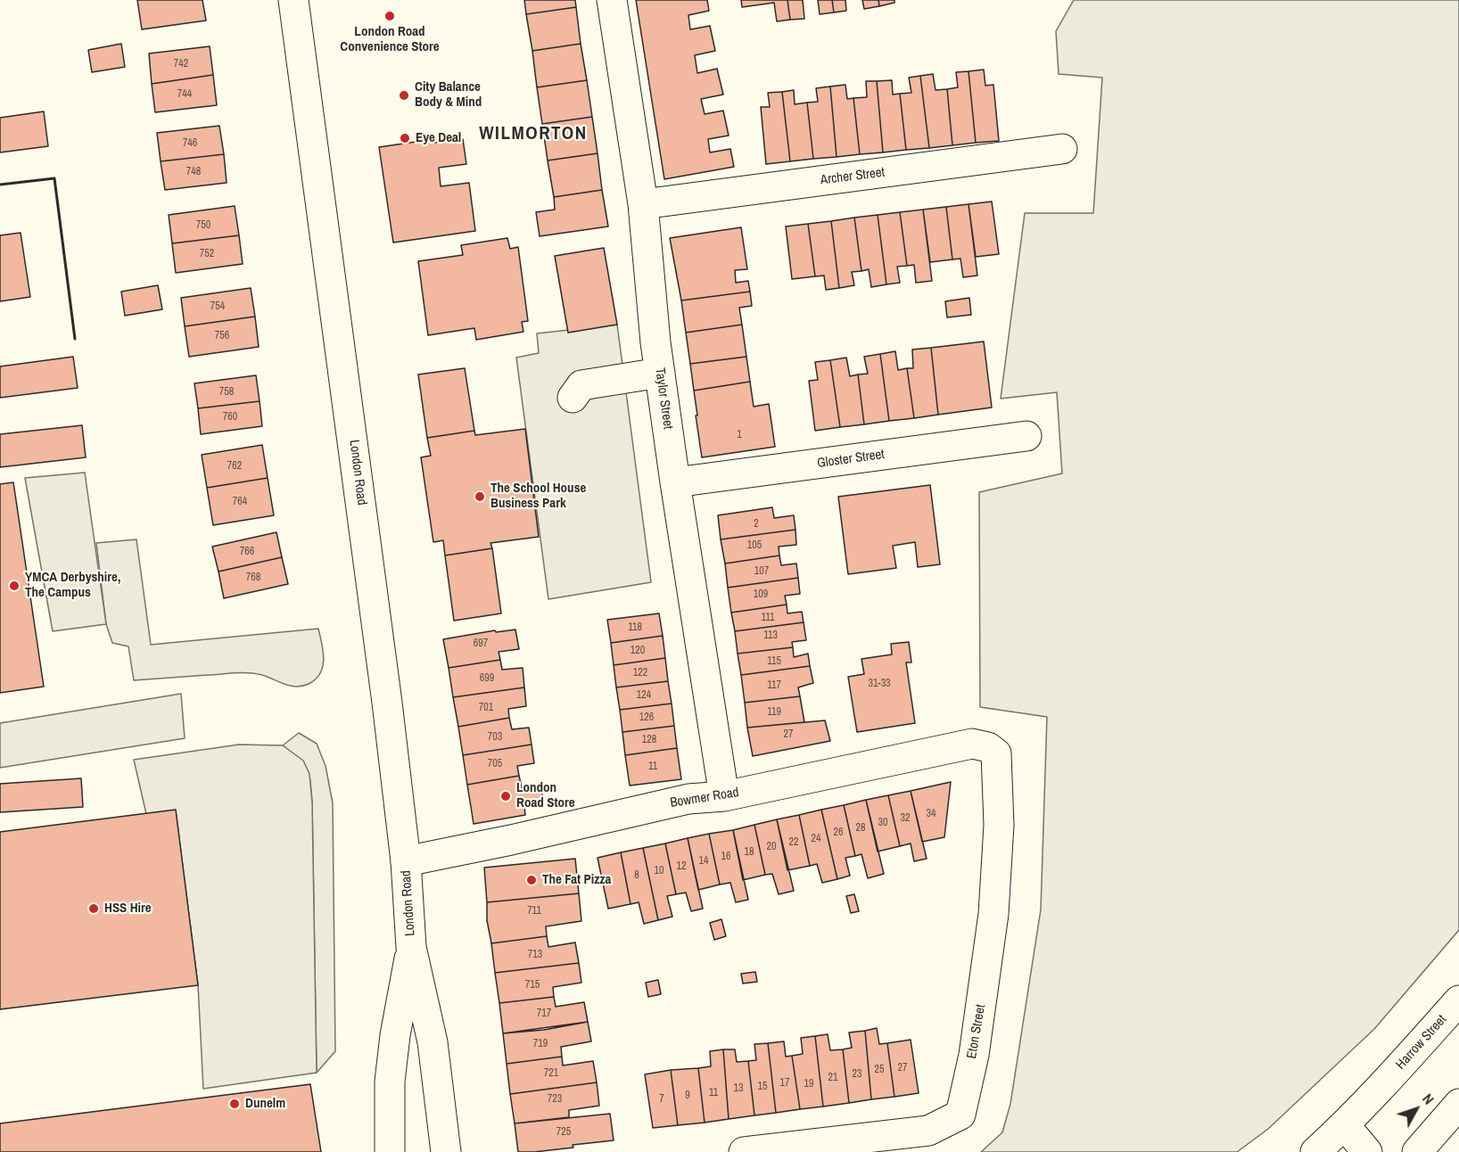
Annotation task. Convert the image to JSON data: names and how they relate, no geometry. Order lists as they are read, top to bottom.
{
  "streets": {
    "street": [
      "Archer Street",
      "Taylor Street",
      "Gloster Street",
      "London Road",
      "Bowmer Road",
      "Eton Street",
      "Harrow Street"
    ]
  },
  "crossings": [
    ["Archer Street", "Taylor Street"],
    ["Taylor Street", "Gloster Street"],
    ["Taylor Street", "Bowmer Road"],
    ["London Road", "Bowmer Road"],
    ["Bowmer Road", "Eton Street"]
  ],
  "districts": ["WILMORTON"],
  "places": [
    "London Road Convenience Store",
    "City Balance Body & Mind",
    "Eye Deal",
    "The School House Business Park",
    "YMCA Derbyshire, The Campus",
    "London Road Store",
    "The Fat Pizza",
    "HSS Hire",
    "Dunelm"
  ],
  "house_numbers": [
    "742",
    "744",
    "746",
    "748",
    "750",
    "752",
    "754",
    "756",
    "758",
    "760",
    "1",
    "762",
    "764",
    "2",
    "105",
    "766",
    "107",
    "768",
    "109",
    "111",
    "118",
    "113",
    "697",
    "120",
    "115",
    "122",
    "699",
    "31-33",
    "117",
    "124",
    "701",
    "119",
    "126",
    "27",
    "703",
    "128",
    "705",
    "11",
    "34",
    "32",
    "30",
    "28",
    "26",
    "24",
    "22",
    "20",
    "18",
    "16",
    "14",
    "12",
    "10",
    "8",
    "711",
    "713",
    "715",
    "717",
    "719",
    "27",
    "25",
    "721",
    "23",
    "21",
    "17",
    "19",
    "15",
    "13",
    "11",
    "9",
    "723",
    "7",
    "725"
  ],
  "north": "top right"
}
